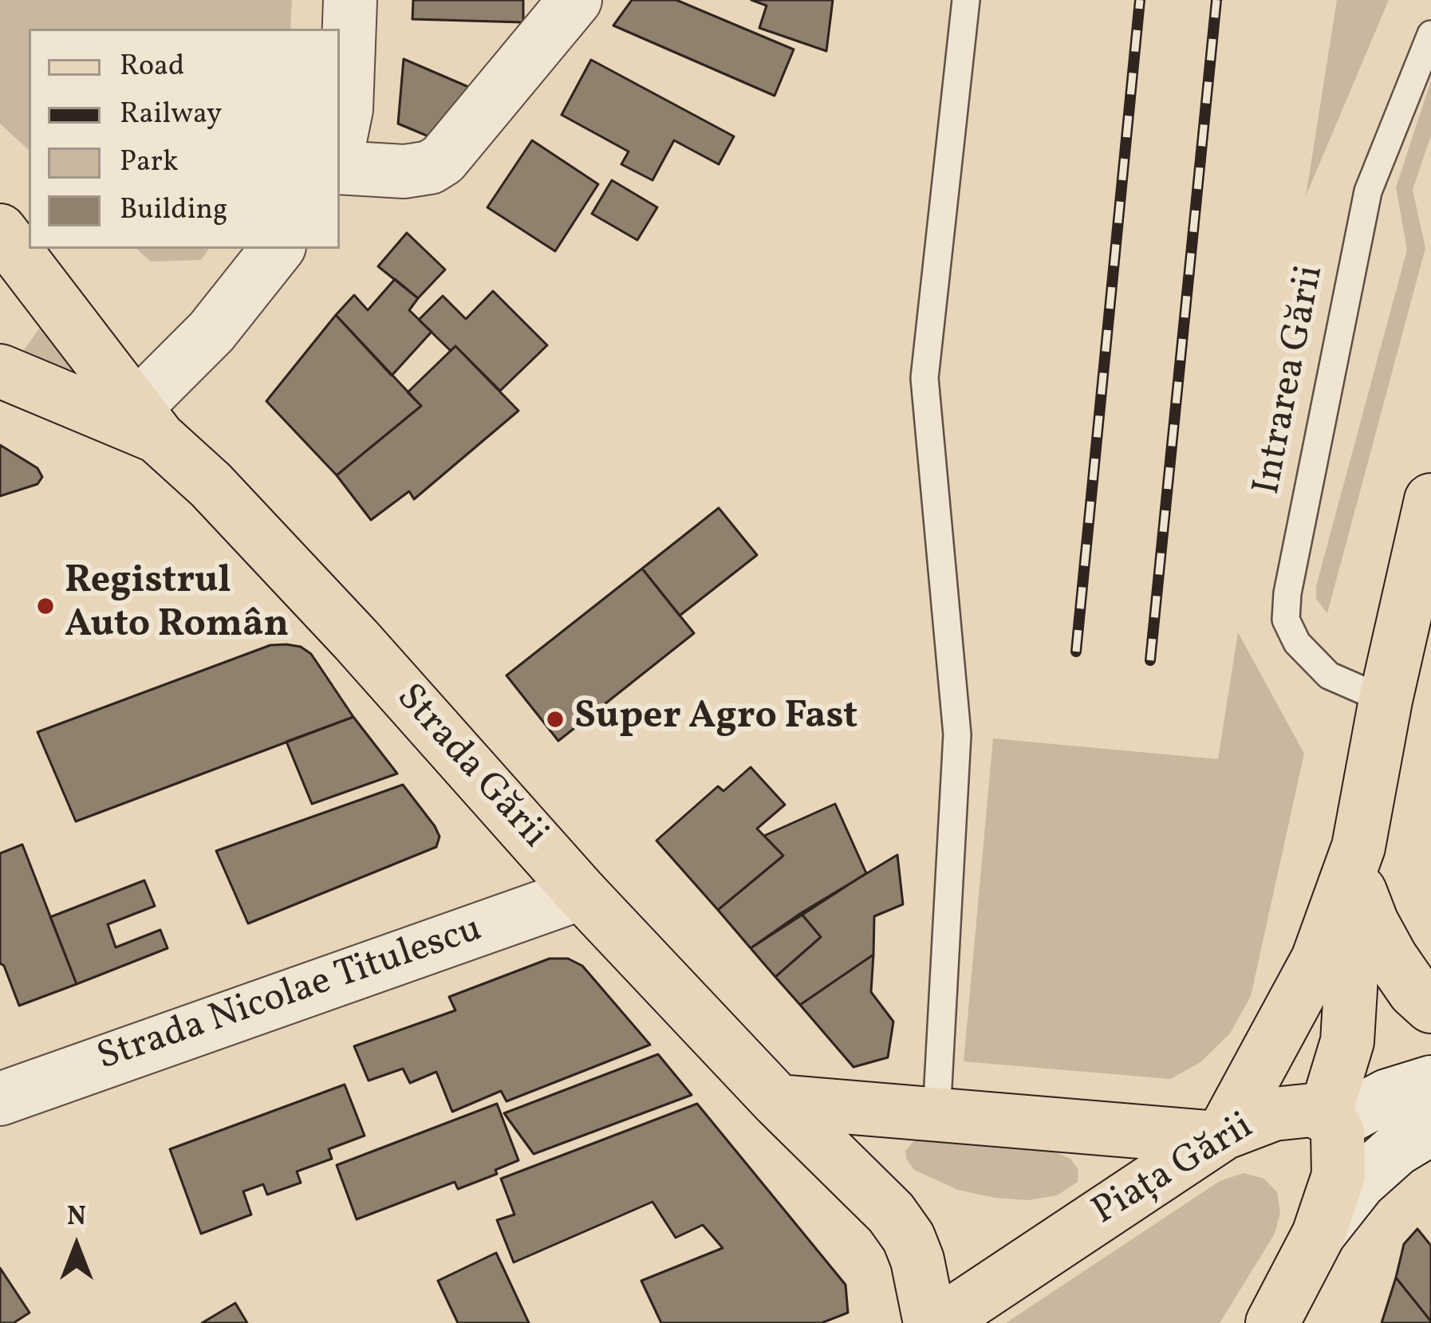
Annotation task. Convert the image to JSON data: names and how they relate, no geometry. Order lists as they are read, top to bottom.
{
  "streets": {
    "main road": ["Strada Gării", "Piața Gării"],
    "street": ["Strada Nicolae Titulescu"],
    "lane": ["Intrarea Gării"]
  },
  "crossings": [
    ["Strada Gării", "Strada Nicolae Titulescu"]
  ],
  "places": ["Registrul Auto Român", "Super Agro Fast"],
  "legend": [
    "Road",
    "Railway",
    "Park",
    "Building"
  ],
  "north": "top"
}
